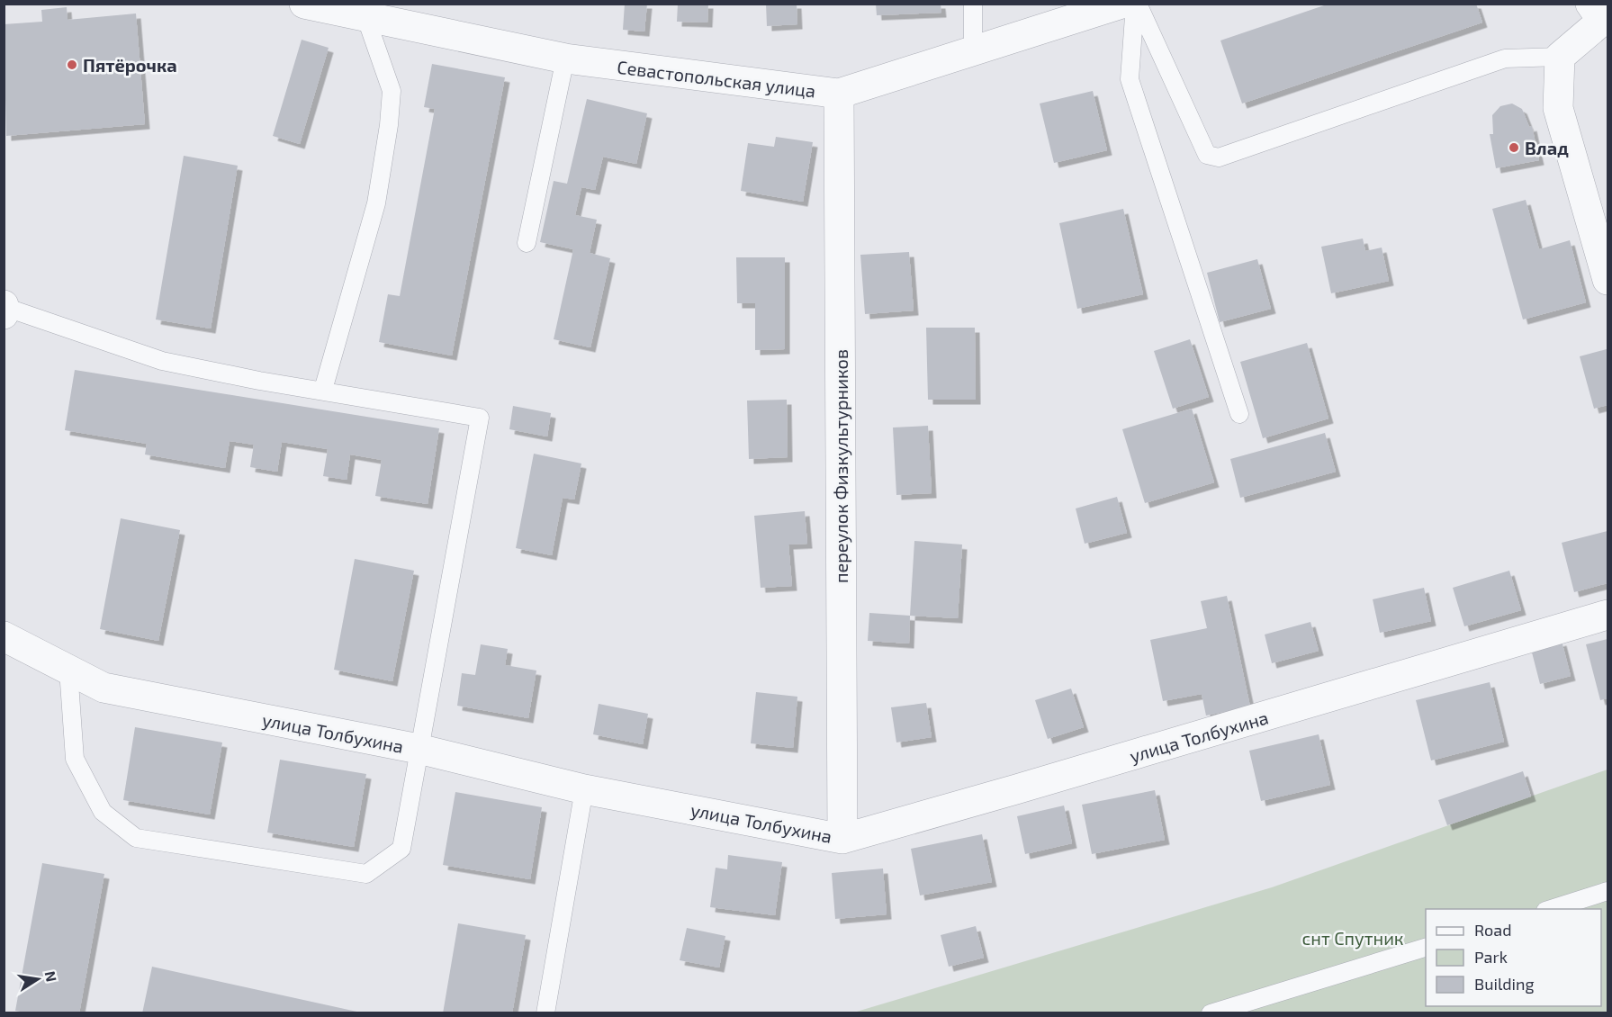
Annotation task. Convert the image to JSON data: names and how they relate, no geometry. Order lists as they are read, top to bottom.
{
  "streets": {
    "street": ["Севастопольская улица", "переулок Физкультурников", "улица Толбухина"]
  },
  "crossings": [
    ["Севастопольская улица", "переулок Физкультурников"],
    ["переулок Физкультурников", "улица Толбухина"]
  ],
  "parks": ["снт Спутник"],
  "places": ["Пятёрочка", "Влад"],
  "legend": ["Road", "Park", "Building"],
  "north": "right"
}
